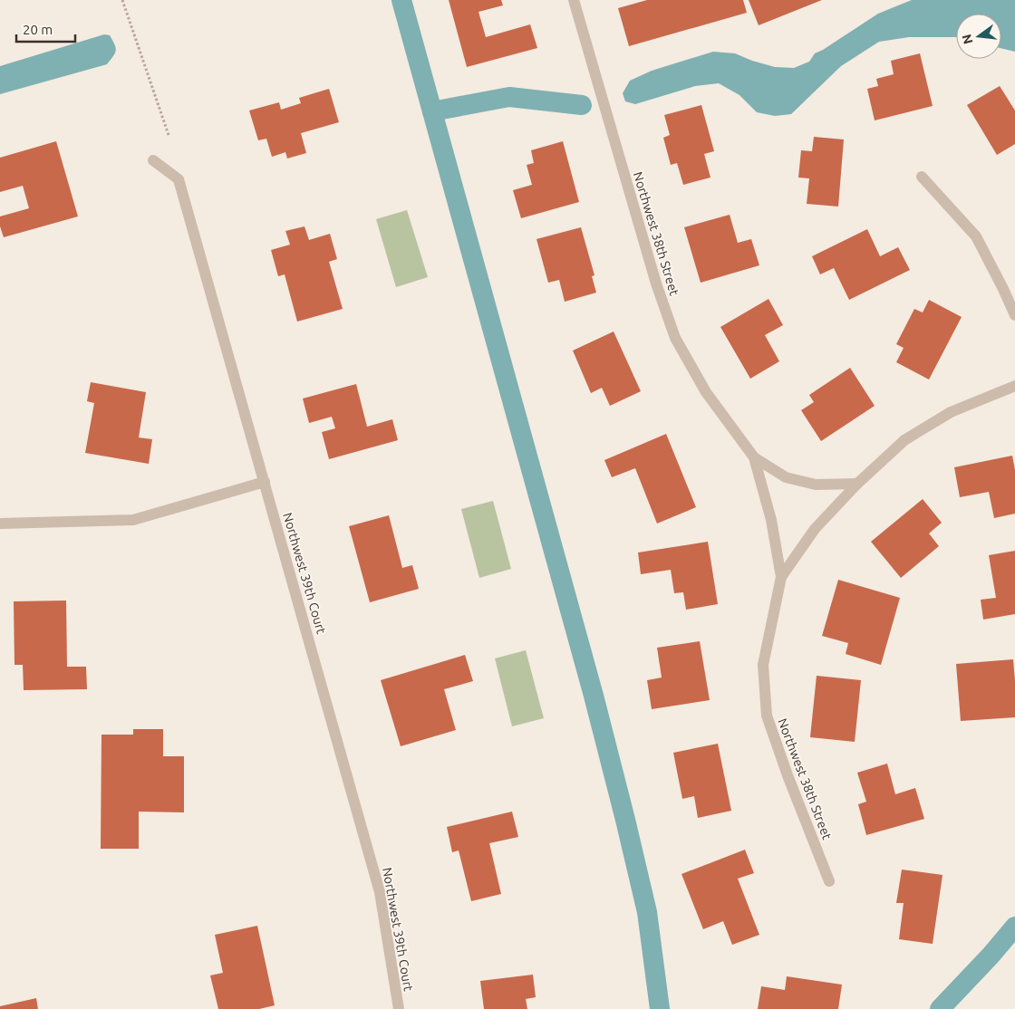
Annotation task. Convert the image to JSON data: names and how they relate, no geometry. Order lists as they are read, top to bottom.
{
  "streets": {
    "street": ["Northwest 38th Street", "Northwest 39th Court"]
  },
  "scale_bar": "20 m",
  "north": "left"
}
